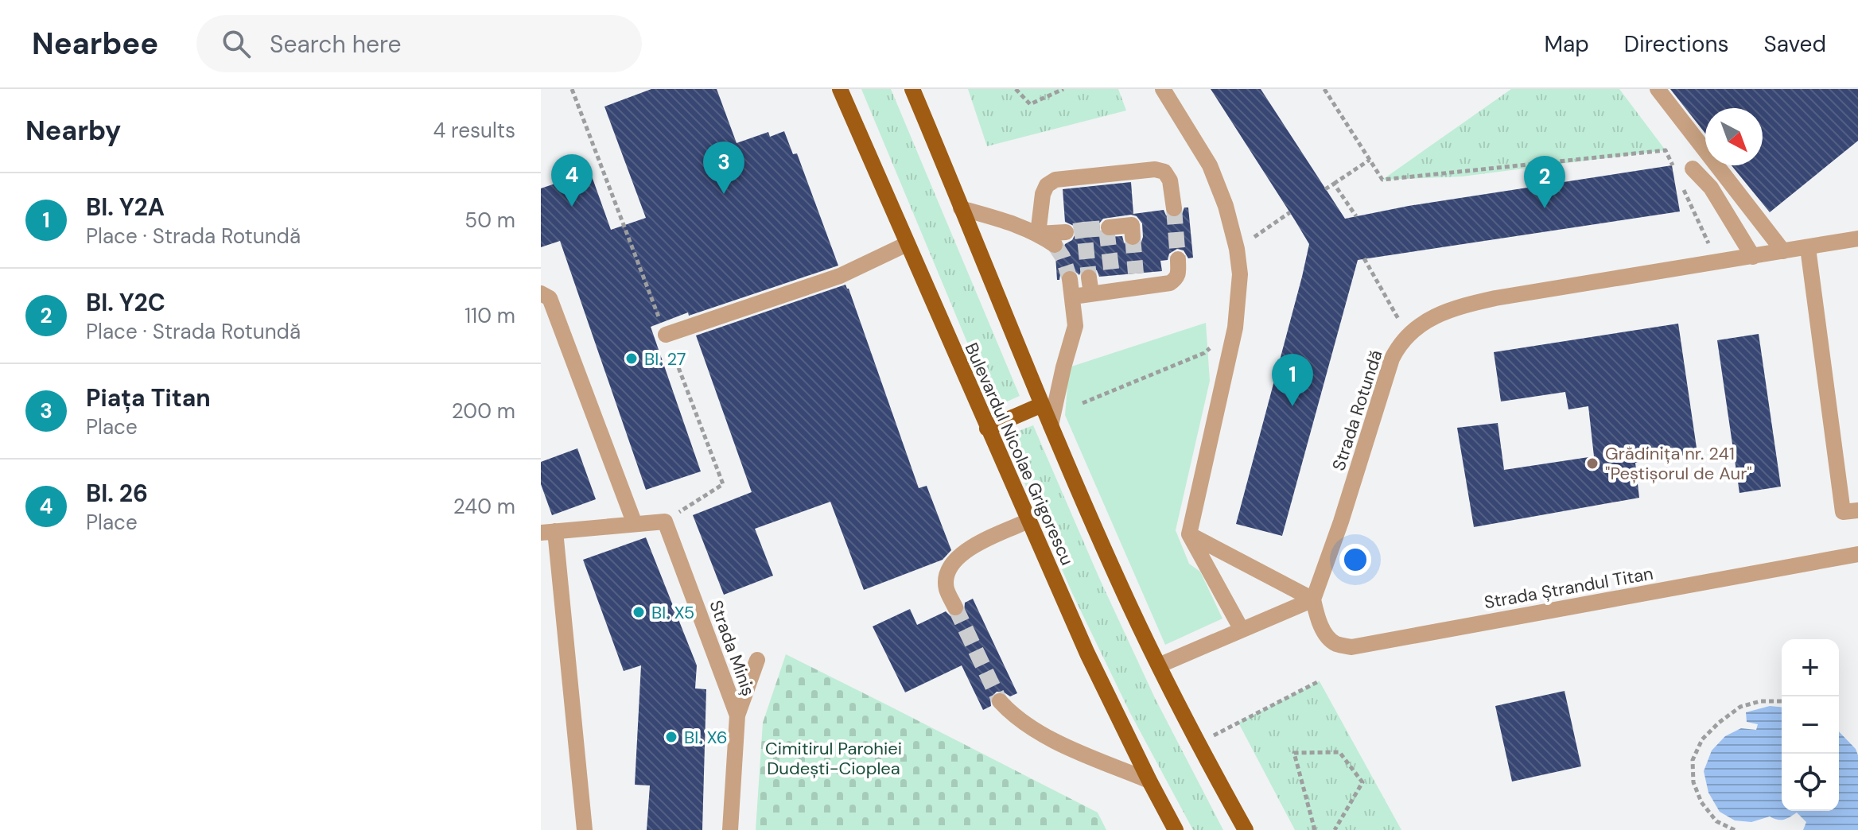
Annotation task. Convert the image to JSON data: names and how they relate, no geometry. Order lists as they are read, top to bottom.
{
  "streets": {
    "main road": ["Bulevardul Nicolae Grigorescu"],
    "street": ["Strada Rotundă", "Strada Ștrandul Titan", "Strada Miniș"]
  },
  "crossings": [
    ["Strada Rotundă", "Strada Ștrandul Titan"]
  ],
  "parks": ["Cimitirul Parohiei Dudești-Cioplea"],
  "places": [
    "Bl. 27",
    "Grădinița nr. 241 \"Peștișorul de Aur\"",
    "Bl. X5",
    "Bl. X6"
  ],
  "north": "bottom right",
  "page": {
    "header": "Nearbee",
    "search": "Search here",
    "nav": ["Map", "Directions", "Saved"],
    "heading": ["Nearby", "4 results"],
    "pins": [
      "3",
      "4",
      "2",
      "1"
    ],
    "list": [
      {
        "mark": "1",
        "name": "Bl. Y2A",
        "note": "Place · Strada Rotundă",
        "value": "50 m"
      },
      {
        "mark": "2",
        "name": "Bl. Y2C",
        "note": "Place · Strada Rotundă",
        "value": "110 m"
      },
      {
        "mark": "3",
        "name": "Piața Titan",
        "note": "Place",
        "value": "200 m"
      },
      {
        "mark": "4",
        "name": "Bl. 26",
        "note": "Place",
        "value": "240 m"
      }
    ],
    "map_buttons": ["+", "−"]
  }
}
